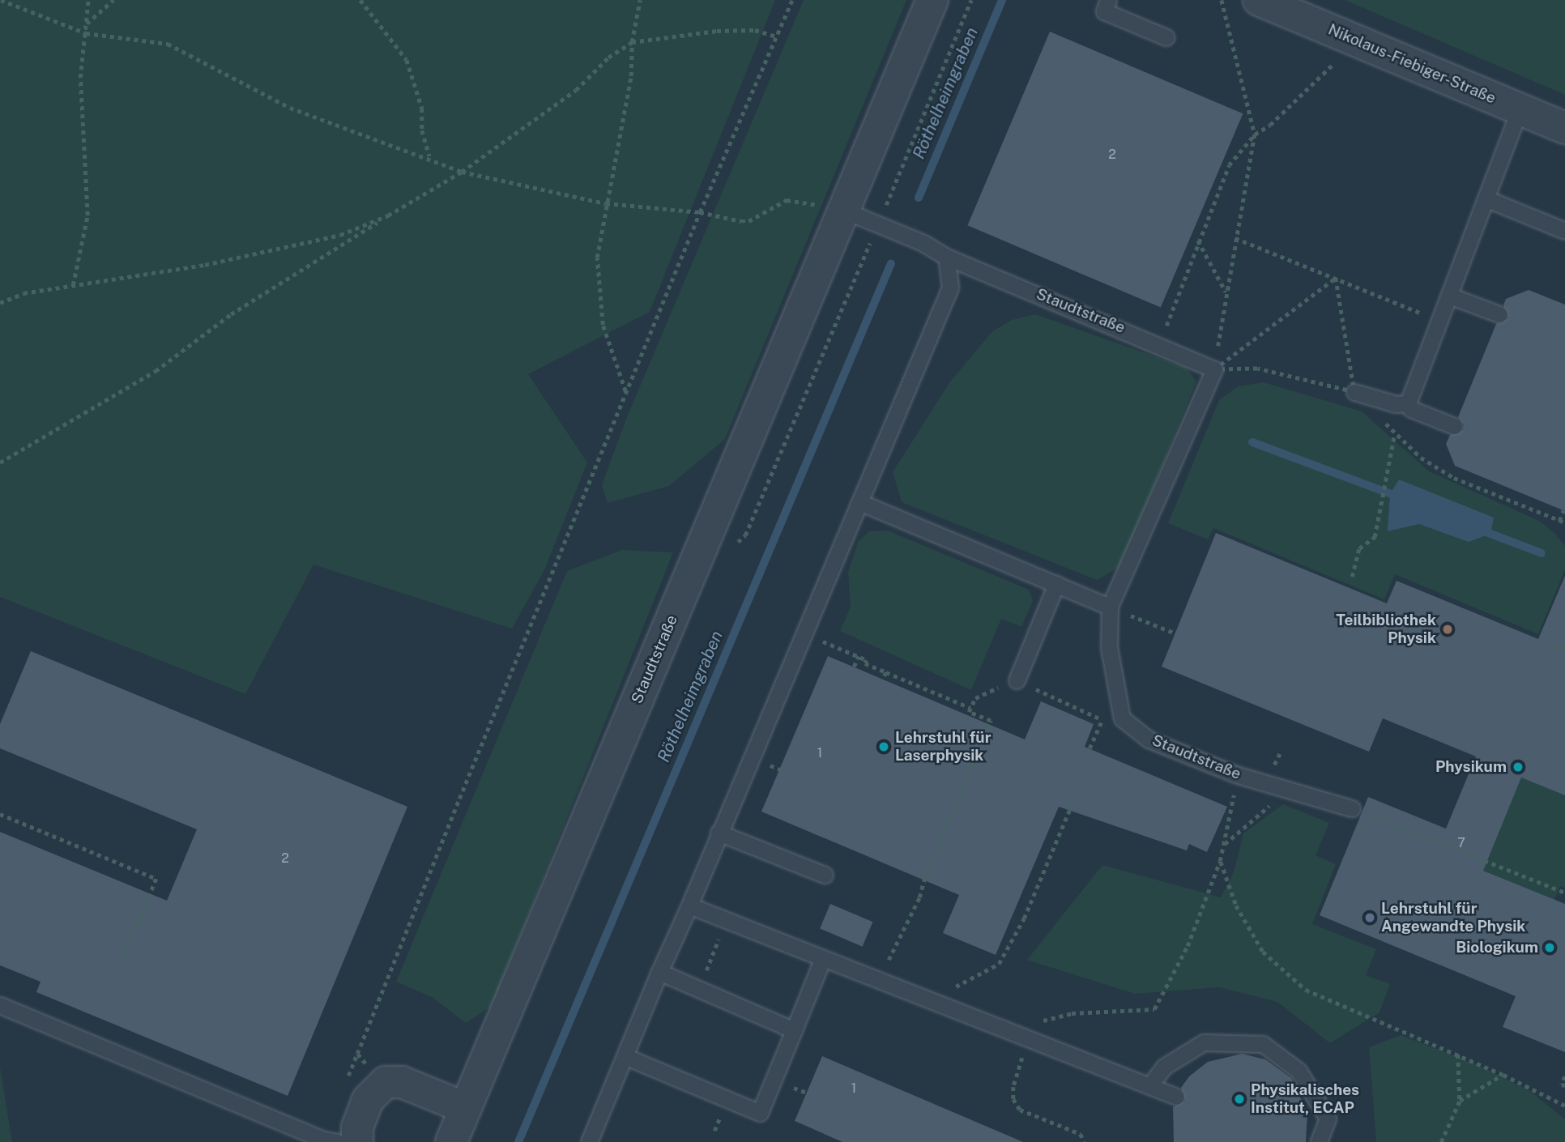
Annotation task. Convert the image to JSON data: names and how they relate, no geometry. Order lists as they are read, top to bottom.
{
  "streets": {
    "street": ["Nikolaus-Fiebiger-Straße", "Staudtstraße"]
  },
  "water": ["Röthelheimgraben"],
  "places": [
    "Teilbibliothek Physik",
    "Lehrstuhl für Laserphysik",
    "Physikum",
    "Lehrstuhl für Angewandte Physik",
    "Biologikum",
    "Physikalisches Institut, ECAP"
  ],
  "house_numbers": [
    "2",
    "1",
    "7",
    "2",
    "1"
  ]
}
